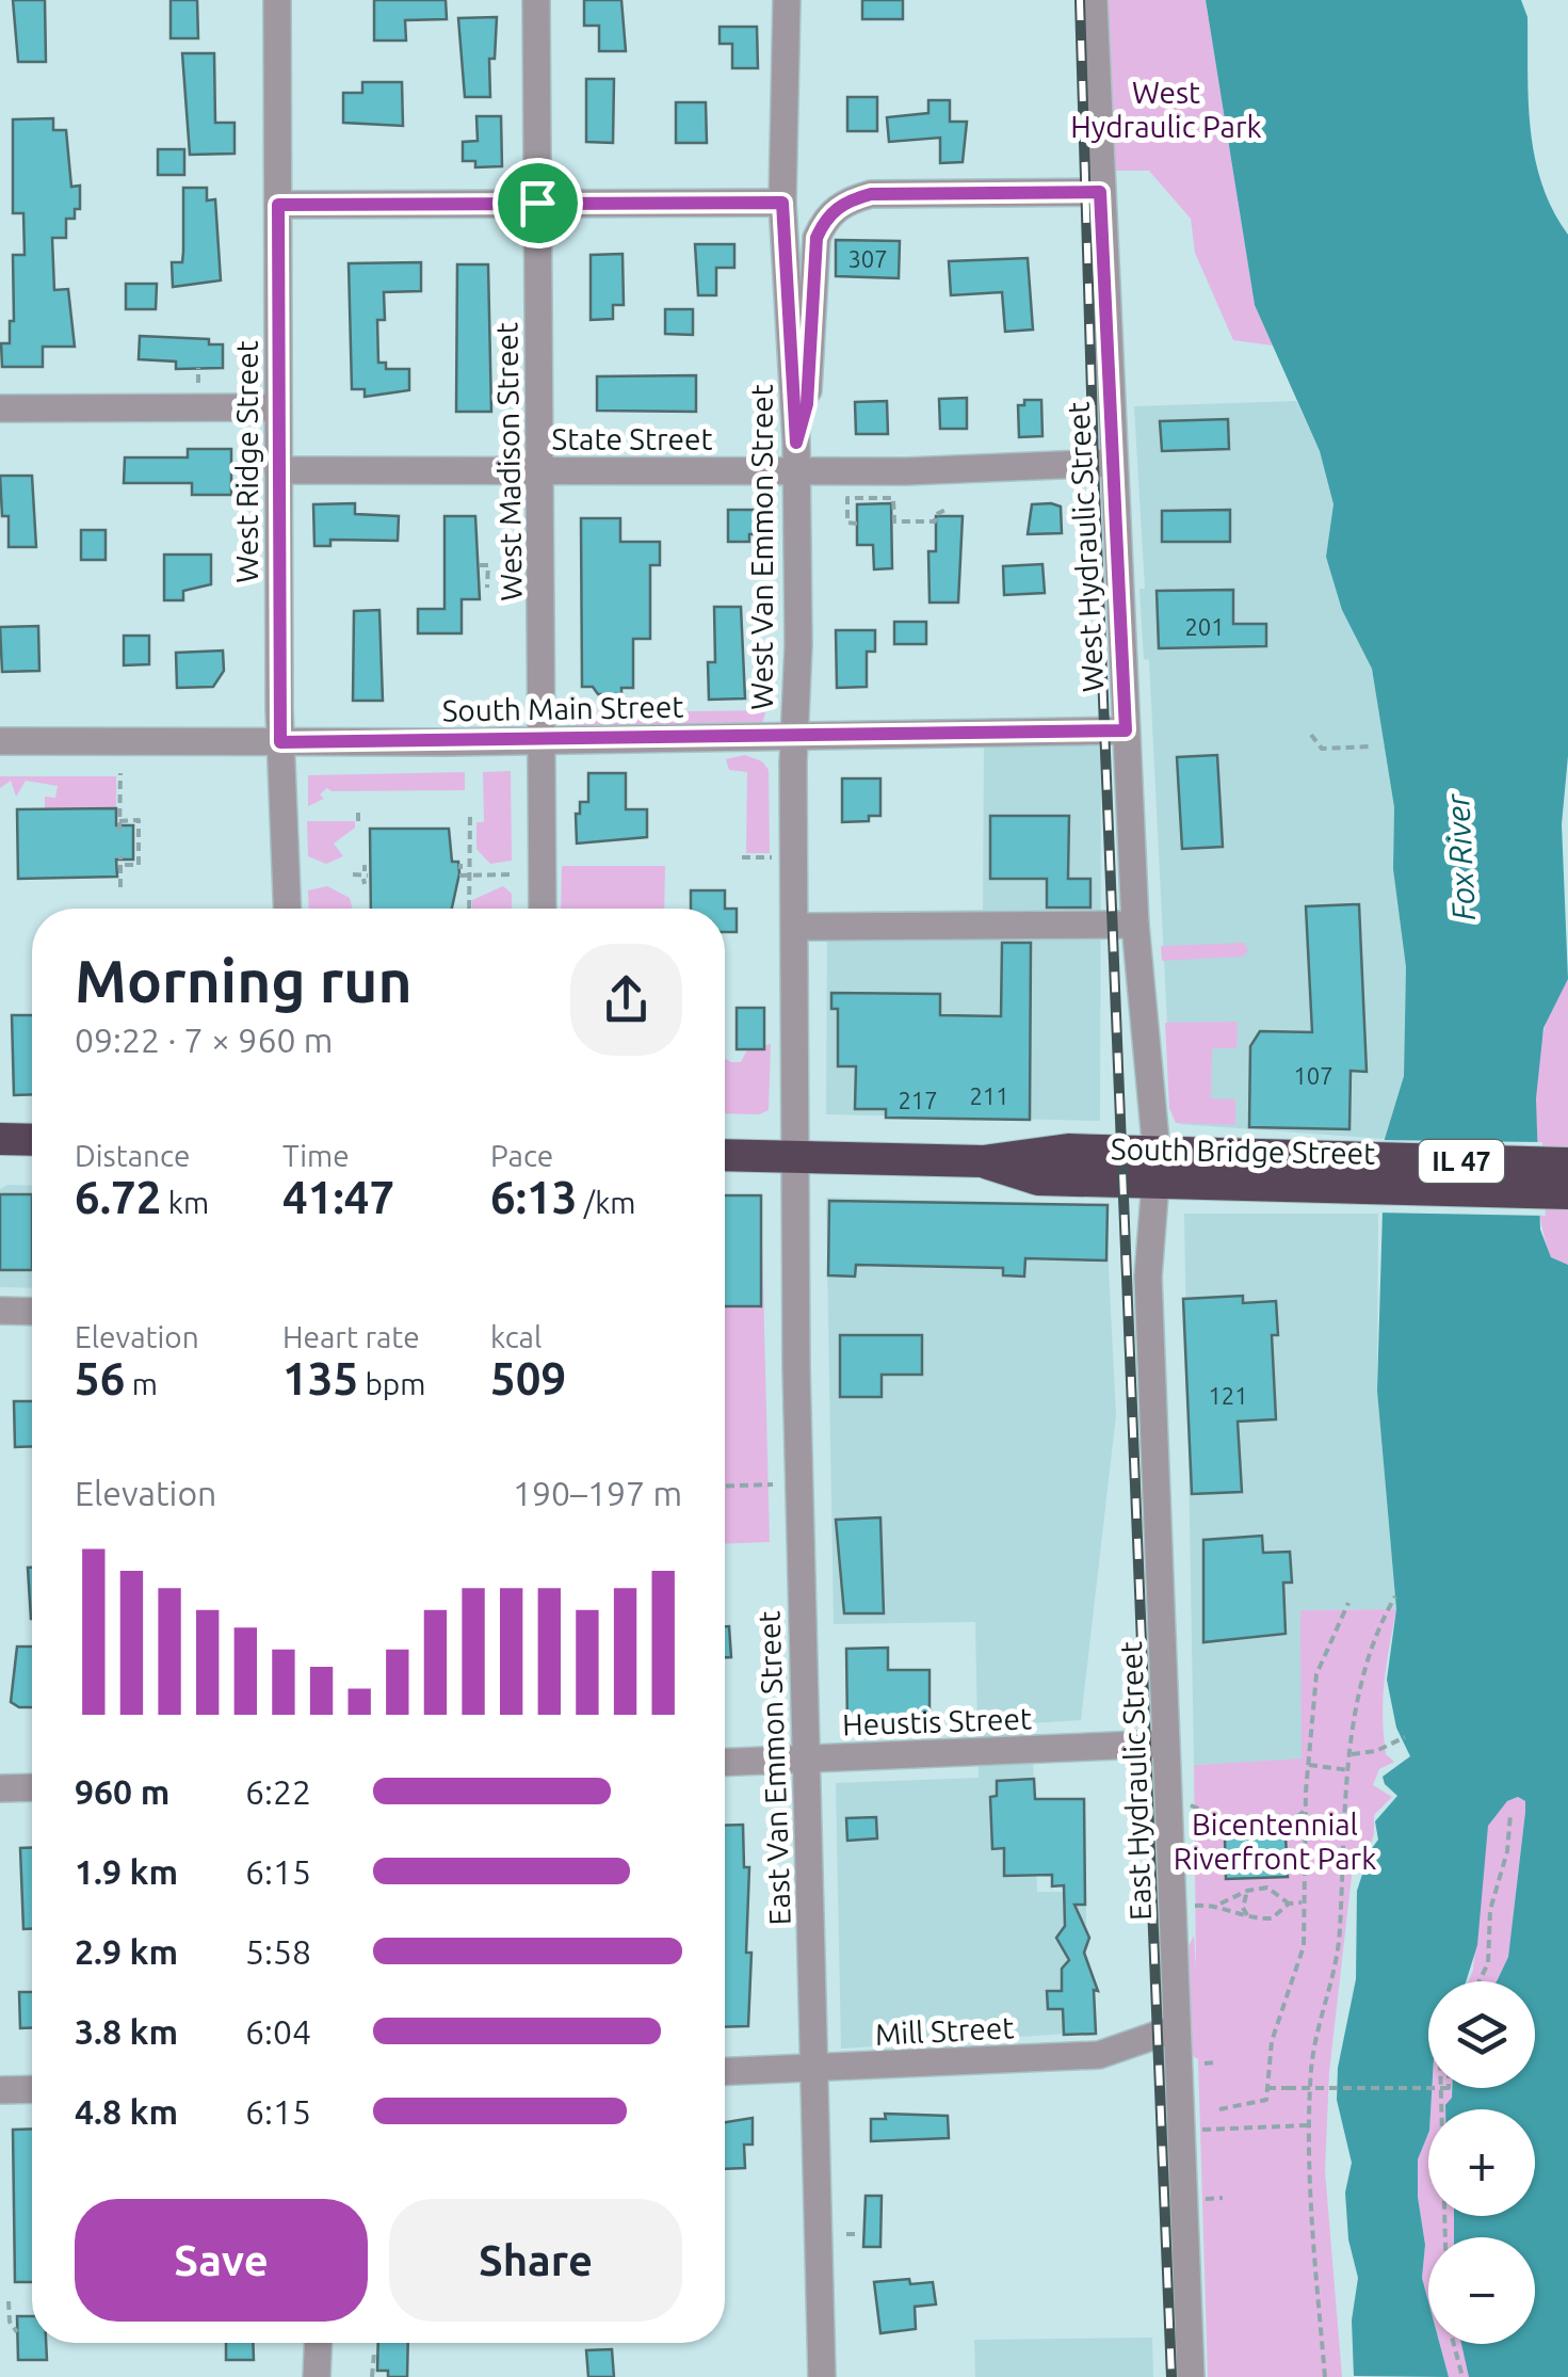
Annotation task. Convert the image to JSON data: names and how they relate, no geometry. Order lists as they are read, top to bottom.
{
  "streets": {
    "highway": ["South Bridge Street", "IL 47"],
    "street": [
      "State Street",
      "West Ridge Street",
      "West Madison Street",
      "West Van Emmon Street",
      "West Hydraulic Street",
      "South Main Street",
      "Heustis Street",
      "East Van Emmon Street",
      "East Hydraulic Street",
      "Mill Street"
    ]
  },
  "crossings": [
    ["State Street", "West Ridge Street"],
    ["State Street", "West Madison Street"],
    ["State Street", "West Van Emmon Street"],
    ["State Street", "West Hydraulic Street"],
    ["West Ridge Street", "South Main Street"],
    ["West Madison Street", "South Main Street"],
    ["West Van Emmon Street", "South Main Street"],
    ["West Van Emmon Street", "South Bridge Street"],
    ["West Van Emmon Street", "East Van Emmon Street"],
    ["West Hydraulic Street", "South Main Street"],
    ["West Hydraulic Street", "South Bridge Street"],
    ["West Hydraulic Street", "East Hydraulic Street"],
    ["South Bridge Street", "East Van Emmon Street"],
    ["South Bridge Street", "East Hydraulic Street"],
    ["Heustis Street", "East Van Emmon Street"],
    ["Heustis Street", "East Hydraulic Street"],
    ["East Van Emmon Street", "Mill Street"],
    ["East Hydraulic Street", "Mill Street"]
  ],
  "water": ["Fox River"],
  "parks": ["West Hydraulic Park", "Bicentennial Riverfront Park"],
  "house_numbers": [
    "307",
    "201",
    "107",
    "211",
    "217",
    "121"
  ],
  "page": {
    "heading": ["Morning run", "09:22 · 7 × 960 m"],
    "stats": [
      ["Distance", "6.72 km"],
      ["Time", "41:47"],
      ["Pace", "6:13 /km"],
      ["Elevation", "56 m"],
      ["Heart rate", "135 bpm"],
      ["kcal", "509"]
    ],
    "chart": ["Elevation", "190–197 m"],
    "list": [
      {
        "name": "960 m",
        "note": "6:22"
      },
      {
        "name": "1.9 km",
        "note": "6:15"
      },
      {
        "name": "2.9 km",
        "note": "5:58"
      },
      {
        "name": "3.8 km",
        "note": "6:04"
      },
      {
        "name": "4.8 km",
        "note": "6:15"
      }
    ],
    "map_buttons": ["+", "−"],
    "buttons": ["Save", "Share"]
  }
}
